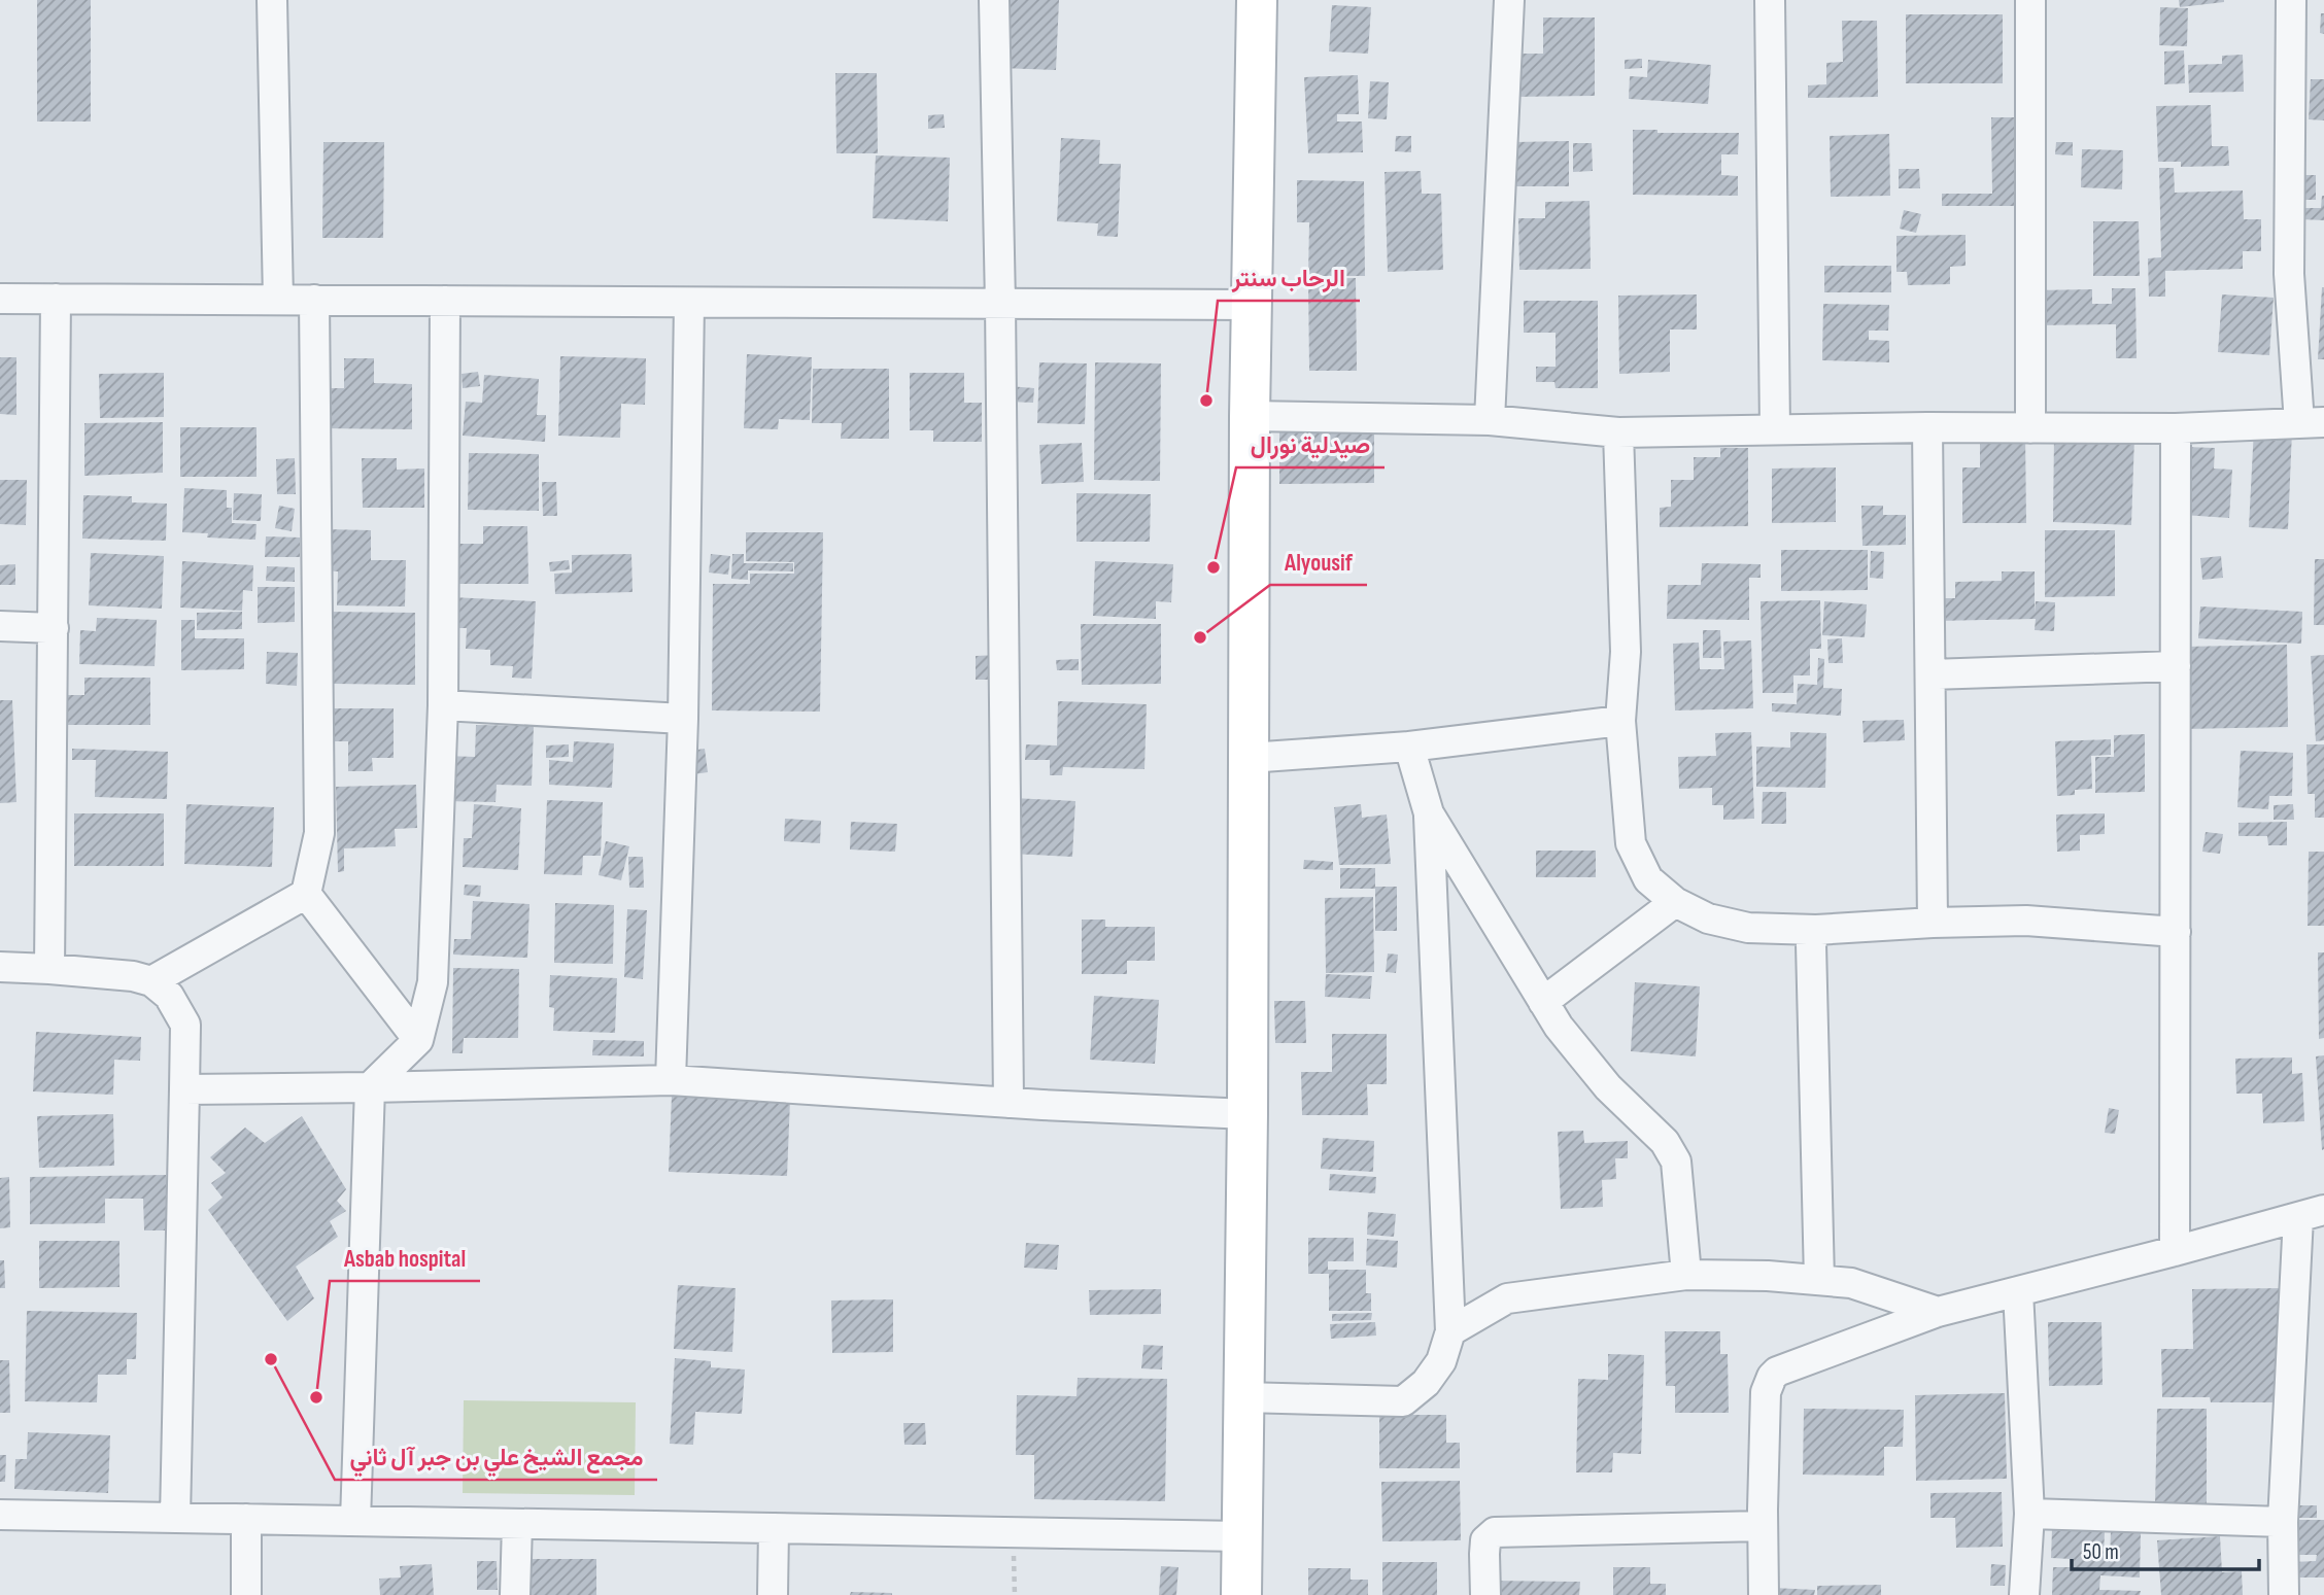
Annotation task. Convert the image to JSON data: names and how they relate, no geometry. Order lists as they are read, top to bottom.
{
  "places": [
    "الرحاب سنتر",
    "صيدلية نورال",
    "Alyousif",
    "مجمع الشيخ علي بن جبر آل ثاني",
    "Asbab hospital"
  ],
  "scale_bar": "50 m"
}
